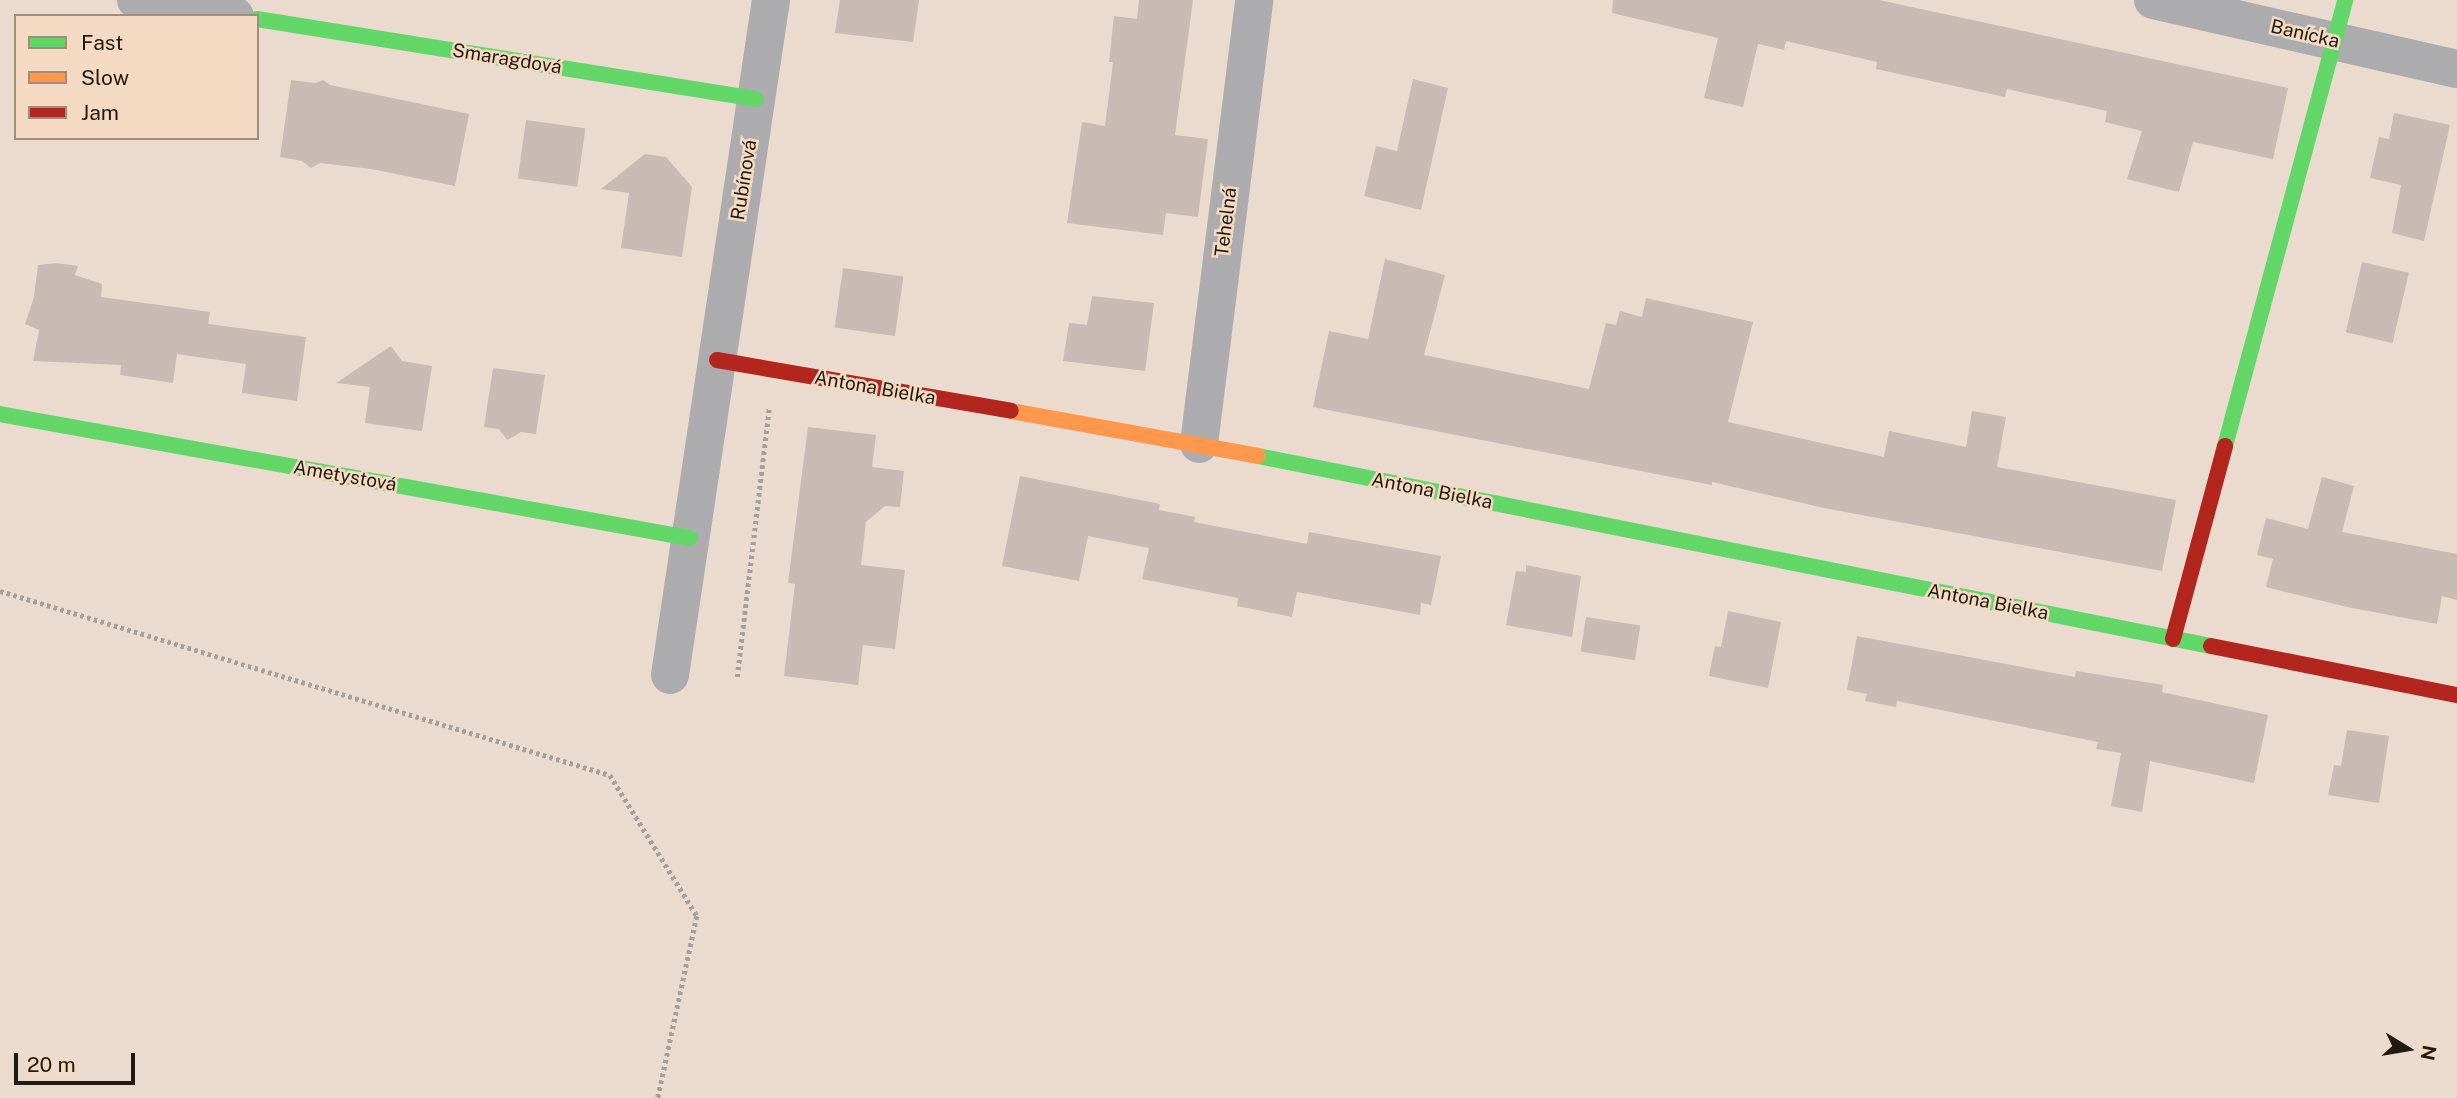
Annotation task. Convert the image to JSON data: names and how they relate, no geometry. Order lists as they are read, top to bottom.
{
  "streets": {
    "street": [
      "Banícka",
      "Smaragdová",
      "Rubínová",
      "Tehelná",
      "Antona Bielka",
      "Ametystová"
    ]
  },
  "crossings": [
    ["Smaragdová", "Rubínová"],
    ["Rubínová", "Antona Bielka"],
    ["Tehelná", "Antona Bielka"]
  ],
  "legend": ["Fast", "Slow", "Jam"],
  "scale_bar": "20 m",
  "north": "right"
}
